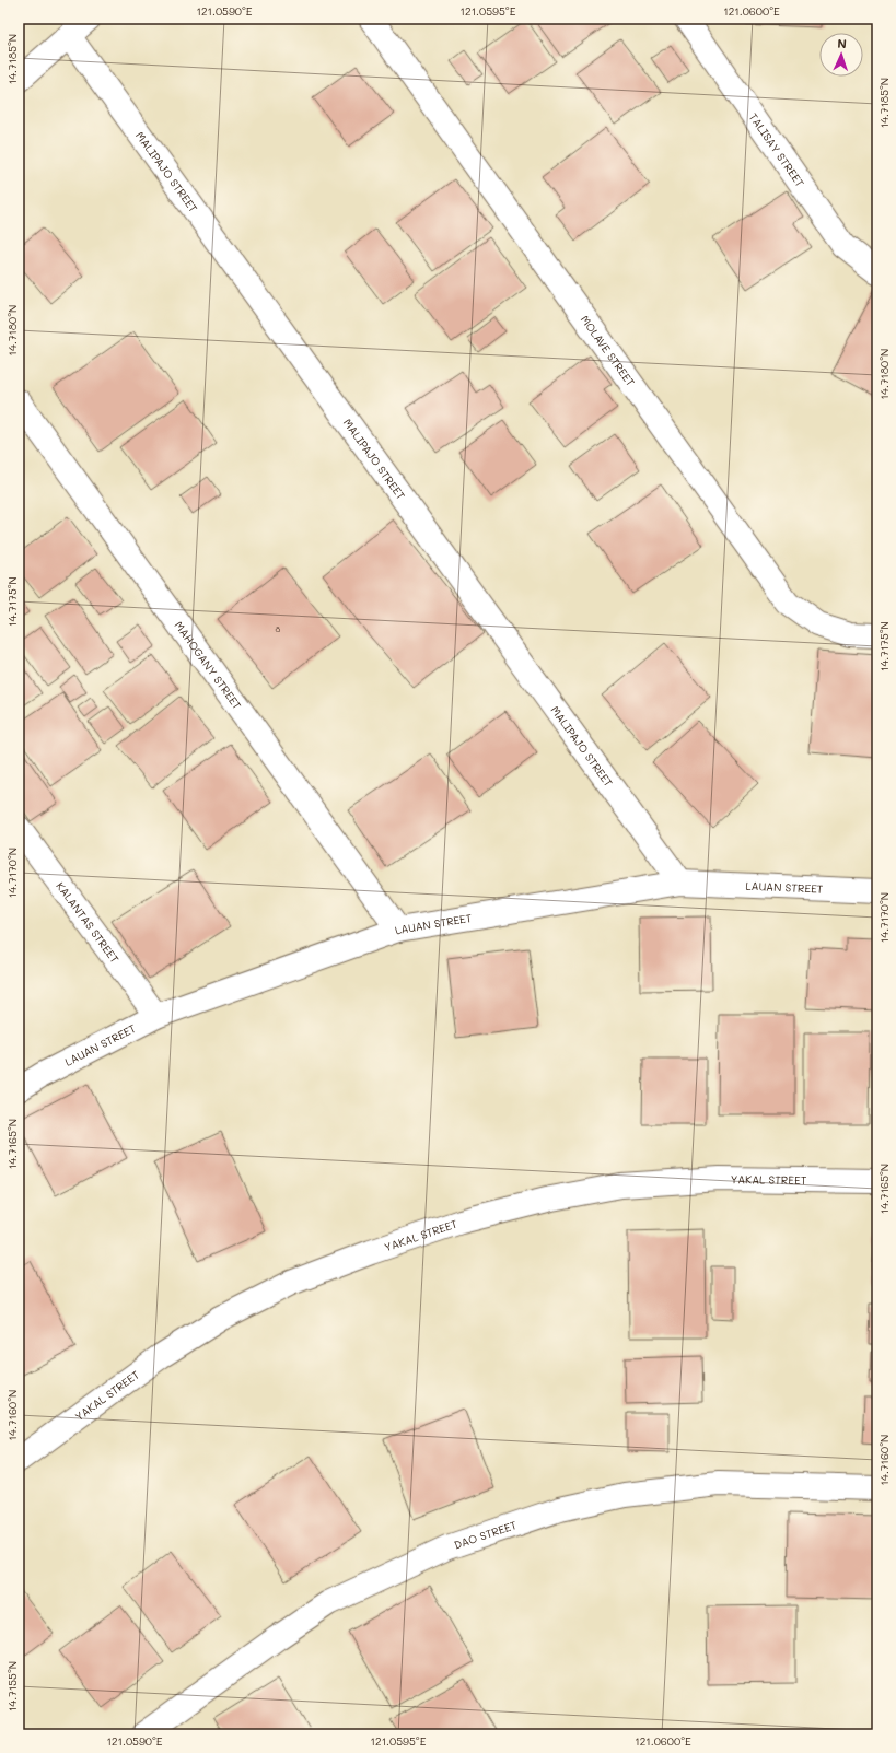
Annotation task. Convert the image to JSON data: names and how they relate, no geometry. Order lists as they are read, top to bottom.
{
  "streets": {
    "street": [
      "TALISAY STREET",
      "MALIPAJO STREET",
      "MOLAVE STREET",
      "MAHOGANY STREET",
      "LAUAN STREET",
      "KALANTAS STREET",
      "YAKAL STREET",
      "DAO STREET"
    ]
  },
  "crossings": [
    ["MALIPAJO STREET", "LAUAN STREET"],
    ["MAHOGANY STREET", "LAUAN STREET"],
    ["LAUAN STREET", "KALANTAS STREET"]
  ],
  "house_numbers": ["8"],
  "north": "top",
  "coordinates": [
    "121.0590°E",
    "121.0595°E",
    "121.0600°E",
    "14.7185°N",
    "14.7180°N",
    "14.7175°N",
    "14.7170°N",
    "14.7165°N",
    "14.7160°N",
    "14.7155°N"
  ]
}
